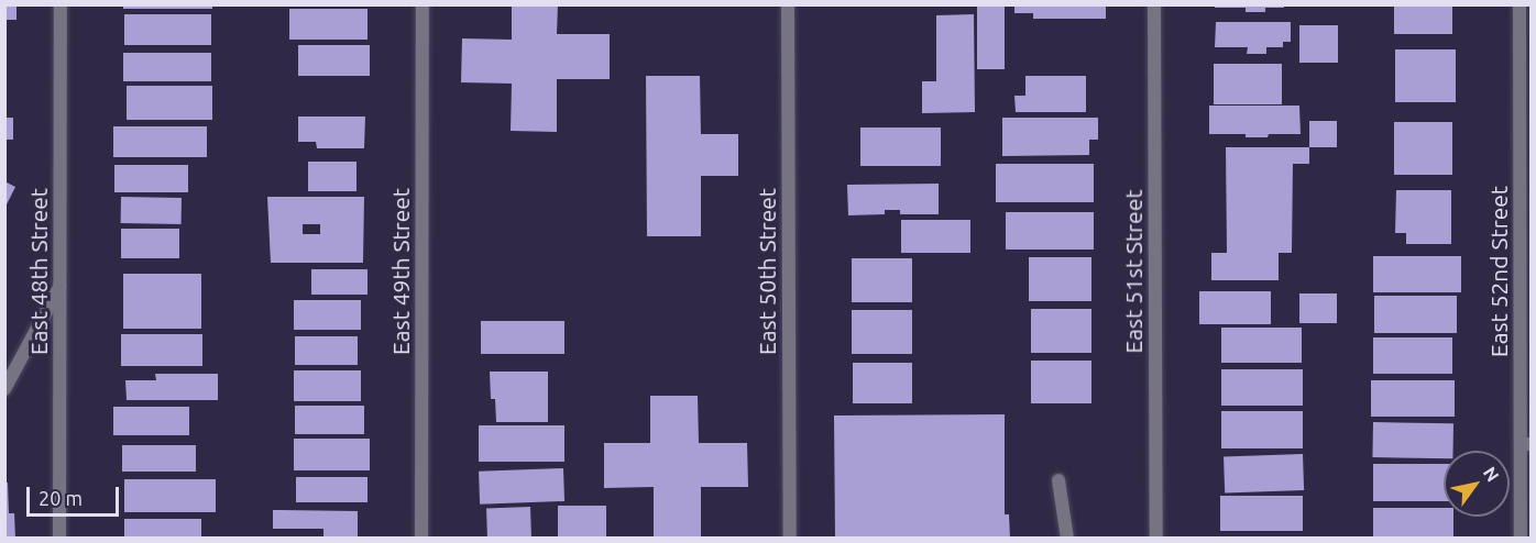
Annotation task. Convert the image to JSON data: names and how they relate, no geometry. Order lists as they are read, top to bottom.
{
  "streets": {
    "street": [
      "East 48th Street",
      "East 49th Street",
      "East 50th Street",
      "East 51st Street",
      "East 52nd Street"
    ]
  },
  "scale_bar": "20 m",
  "north": "top right"
}
